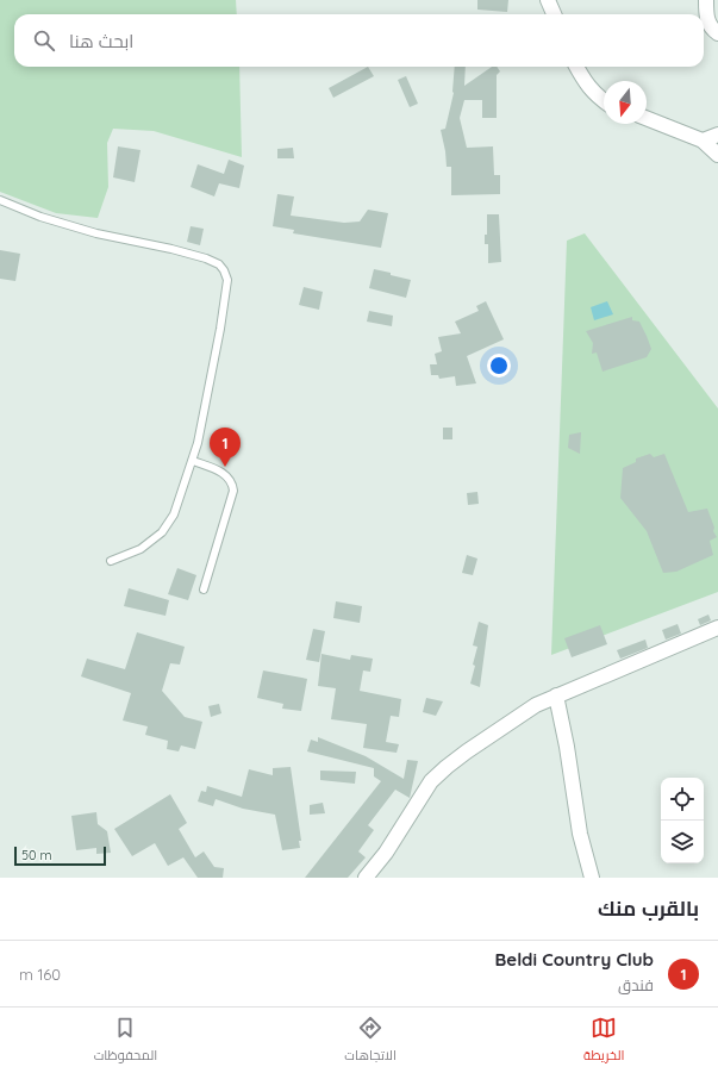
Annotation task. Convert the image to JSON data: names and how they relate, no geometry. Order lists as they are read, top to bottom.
{
  "scale_bar": "50 m",
  "north": "bottom",
  "page": {
    "search": "ابحث هنا",
    "pins": "1",
    "scale": "50 m",
    "heading": "بالقرب منك",
    "list": [
      {
        "mark": "1",
        "name": "Beldi Country Club",
        "note": "فندق",
        "value": "160 m"
      }
    ],
    "nav": ["الخريطة", "الاتجاهات", "المحفوظات"]
  }
}
